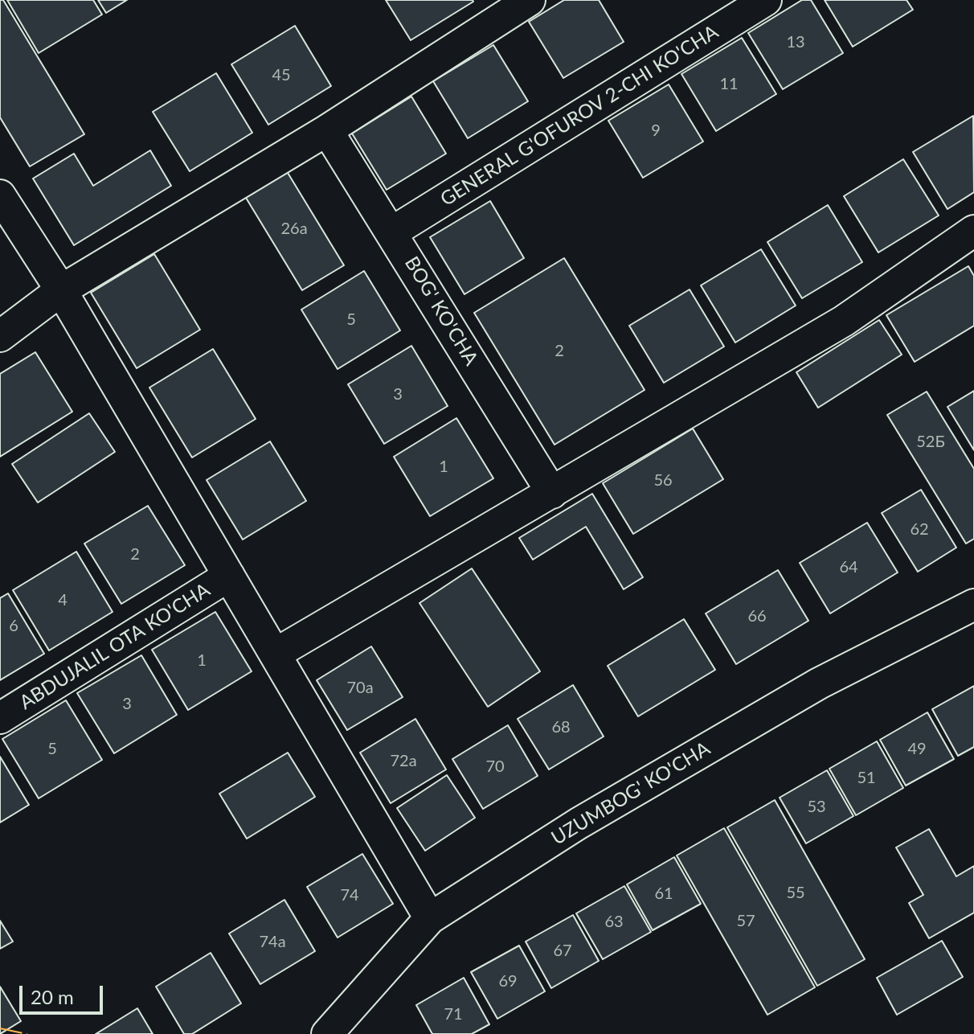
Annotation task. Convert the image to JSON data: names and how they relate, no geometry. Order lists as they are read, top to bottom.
{
  "streets": {
    "street": [
      "GENERAL G'OFUROV 2-CHI KO'CHA",
      "BOG' KO'CHA",
      "ABDUJALIL OTA KO'CHA",
      "UZUMBOG' KO'CHA"
    ]
  },
  "crossings": [
    ["GENERAL G'OFUROV 2-CHI KO'CHA", "BOG' KO'CHA"]
  ],
  "house_numbers": [
    "13",
    "45",
    "11",
    "9",
    "26a",
    "5",
    "2",
    "3",
    "52Б",
    "1",
    "56",
    "62",
    "2",
    "64",
    "4",
    "66",
    "6",
    "1",
    "70a",
    "3",
    "68",
    "5",
    "49",
    "72a",
    "70",
    "51",
    "53",
    "55",
    "61",
    "74",
    "57",
    "63",
    "74а",
    "67",
    "69",
    "71"
  ],
  "scale_bar": "20 m"
}
